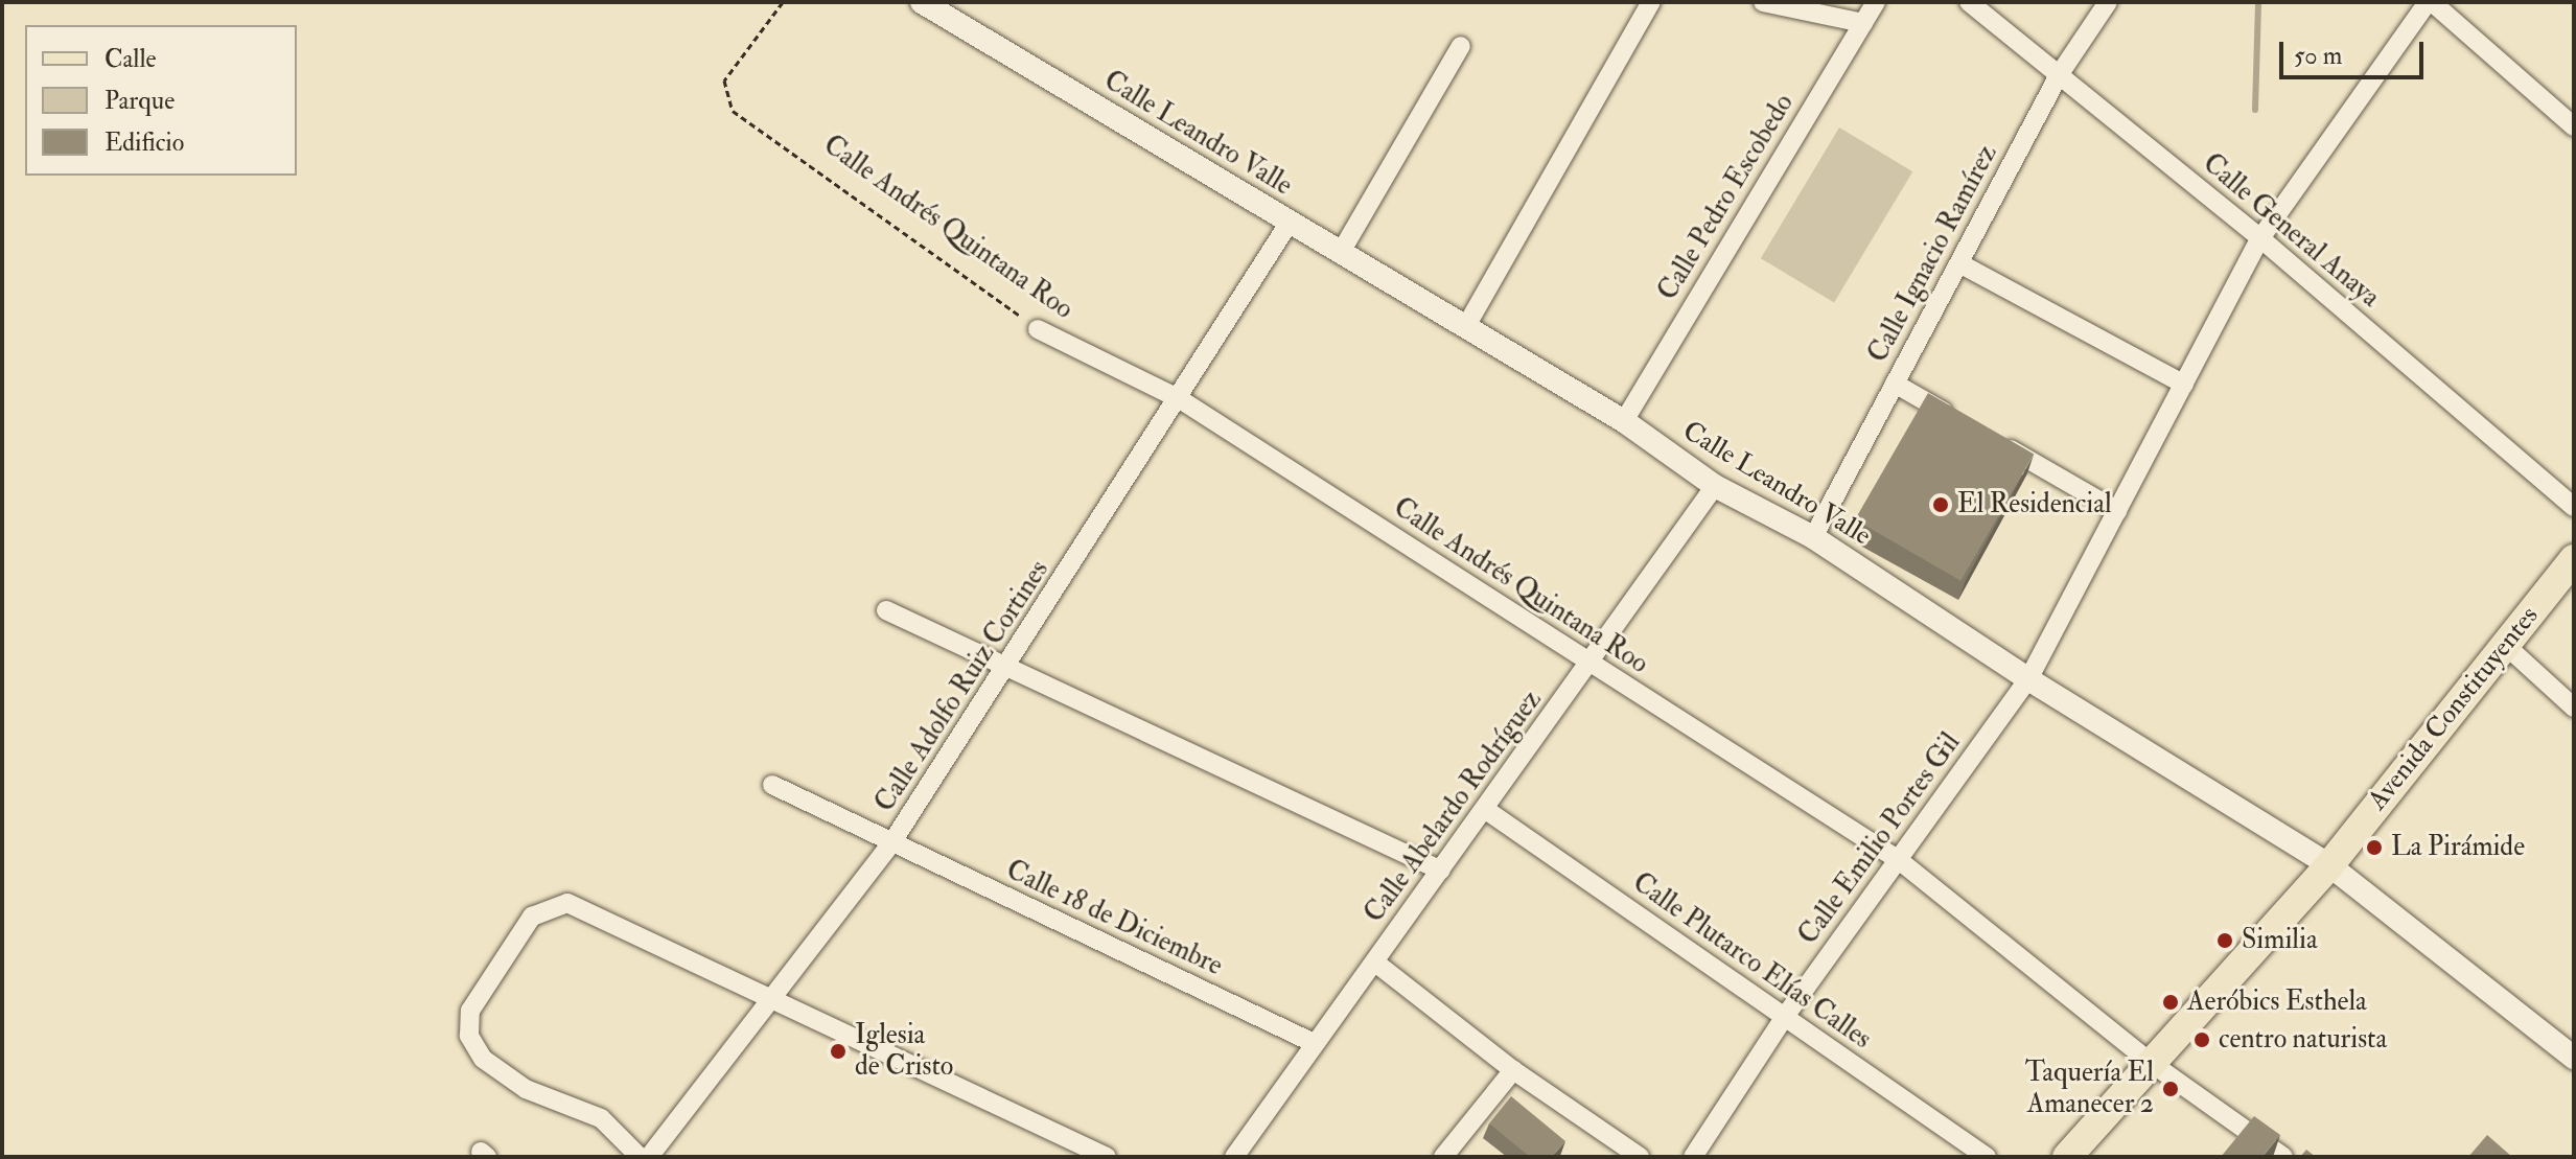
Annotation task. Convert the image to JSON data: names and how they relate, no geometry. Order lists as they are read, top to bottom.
{
  "streets": {
    "main road": ["Avenida Constituyentes"],
    "street": [
      "Calle Leandro Valle",
      "Calle Pedro Escobedo",
      "Calle Andrés Quintana Roo",
      "Calle General Anaya",
      "Calle Ignacio Ramírez",
      "Calle Adolfo Ruiz Cortines",
      "Calle Abelardo Rodríguez",
      "Calle Emilio Portes Gil",
      "Calle 18 de Diciembre",
      "Calle Plutarco Elías Calles"
    ]
  },
  "crossings": [
    ["Calle Leandro Valle", "Calle Pedro Escobedo"],
    ["Calle Leandro Valle", "Calle Ignacio Ramírez"],
    ["Calle Leandro Valle", "Calle Adolfo Ruiz Cortines"],
    ["Calle Leandro Valle", "Avenida Constituyentes"],
    ["Calle Leandro Valle", "Calle Abelardo Rodríguez"],
    ["Calle Leandro Valle", "Calle Emilio Portes Gil"],
    ["Calle Andrés Quintana Roo", "Calle Adolfo Ruiz Cortines"],
    ["Calle Andrés Quintana Roo", "Avenida Constituyentes"],
    ["Calle Andrés Quintana Roo", "Calle Abelardo Rodríguez"],
    ["Calle Andrés Quintana Roo", "Calle Emilio Portes Gil"],
    ["Calle General Anaya", "Calle Ignacio Ramírez"],
    ["Calle General Anaya", "Calle Emilio Portes Gil"],
    ["Calle Adolfo Ruiz Cortines", "Calle 18 de Diciembre"],
    ["Calle Abelardo Rodríguez", "Calle 18 de Diciembre"],
    ["Calle Abelardo Rodríguez", "Calle Plutarco Elías Calles"],
    ["Calle Emilio Portes Gil", "Calle Plutarco Elías Calles"]
  ],
  "places": [
    "El Residencial",
    "La Pirámide",
    "Similia",
    "Aeróbics Esthela",
    "centro naturista",
    "Iglesia de Cristo",
    "Taquería El Amanecer 2"
  ],
  "legend": ["Calle", "Parque", "Edificio"],
  "scale_bar": "50 m"
}
